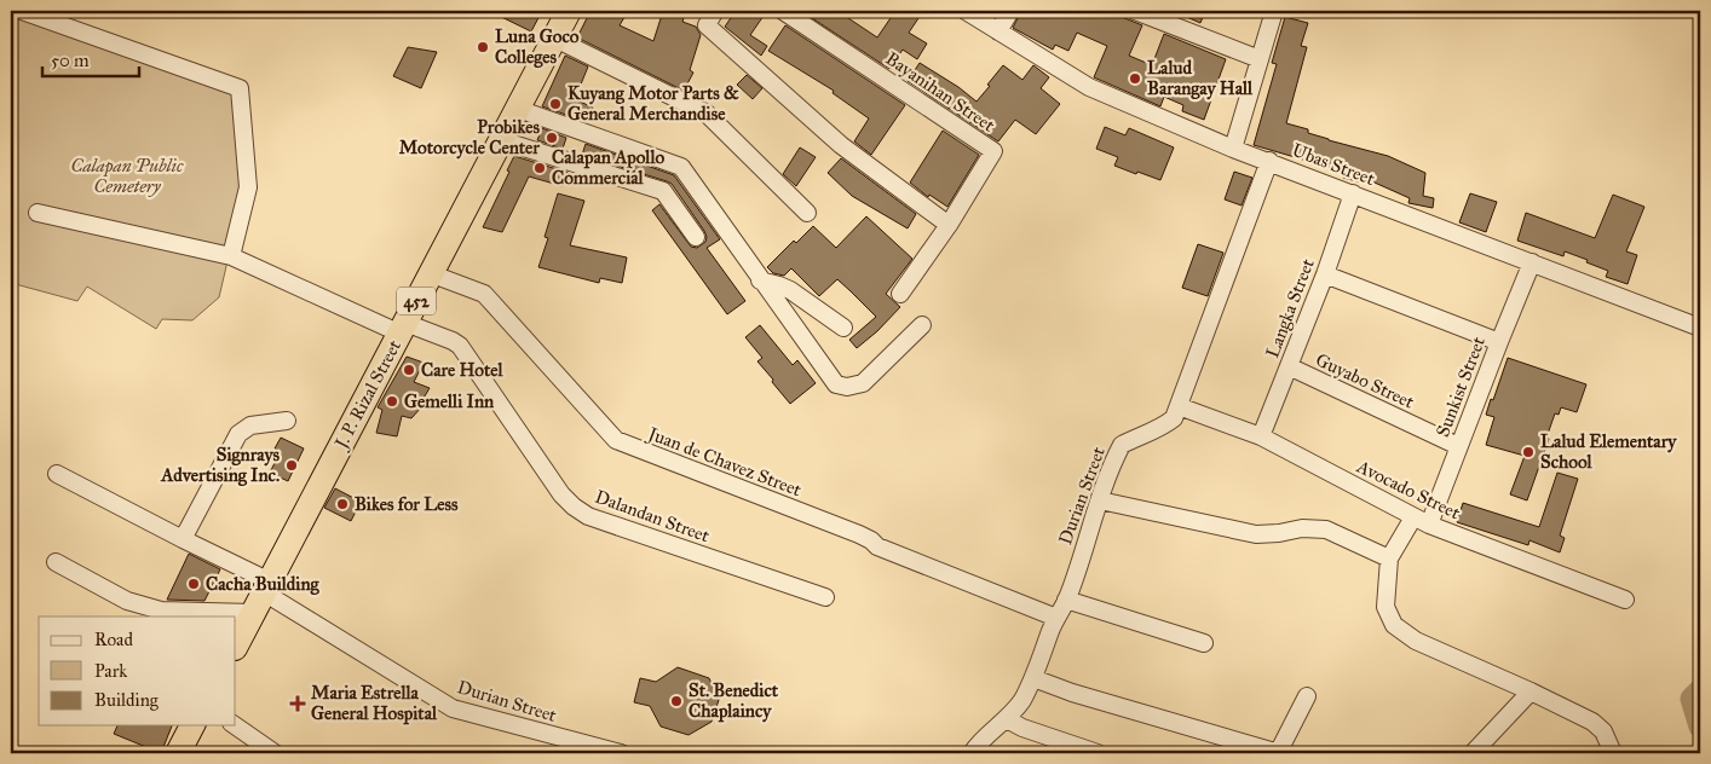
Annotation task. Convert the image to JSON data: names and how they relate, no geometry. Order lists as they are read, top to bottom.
{
  "streets": {
    "highway": ["452", "J. P. Rizal Street"],
    "street": [
      "Bayanihan Street",
      "Ubas Street",
      "Langka Street",
      "Guyabo Street",
      "Sunkist Street",
      "Juan de Chavez Street",
      "Avocado Street",
      "Durian Street",
      "Dalandan Street"
    ]
  },
  "crossings": [
    ["Ubas Street", "Langka Street"],
    ["Ubas Street", "Sunkist Street"],
    ["Ubas Street", "Durian Street"],
    ["Langka Street", "Guyabo Street"],
    ["Langka Street", "Avocado Street"],
    ["Guyabo Street", "Sunkist Street"],
    ["Sunkist Street", "Avocado Street"],
    ["J. P. Rizal Street", "Juan de Chavez Street"],
    ["J. P. Rizal Street", "Durian Street"],
    ["J. P. Rizal Street", "Dalandan Street"],
    ["Juan de Chavez Street", "Durian Street"],
    ["Avocado Street", "Durian Street"]
  ],
  "parks": ["Calapan Public Cemetery"],
  "places": {
    "other": [
      "Luna Goco Colleges",
      "Lalud Barangay Hall",
      "Kuyang Motor Parts & General Merchandise",
      "Probikes Motorcycle Center",
      "Calapan Apollo Commercial",
      "Care Hotel",
      "Gemelli Inn",
      "Lalud Elementary School",
      "Signrays Advertising Inc.",
      "Bikes for Less",
      "Cacha Building",
      "St. Benedict Chaplaincy"
    ],
    "health": ["Maria Estrella General Hospital"]
  },
  "legend": ["Road", "Park", "Building"],
  "scale_bar": "50 m"
}
